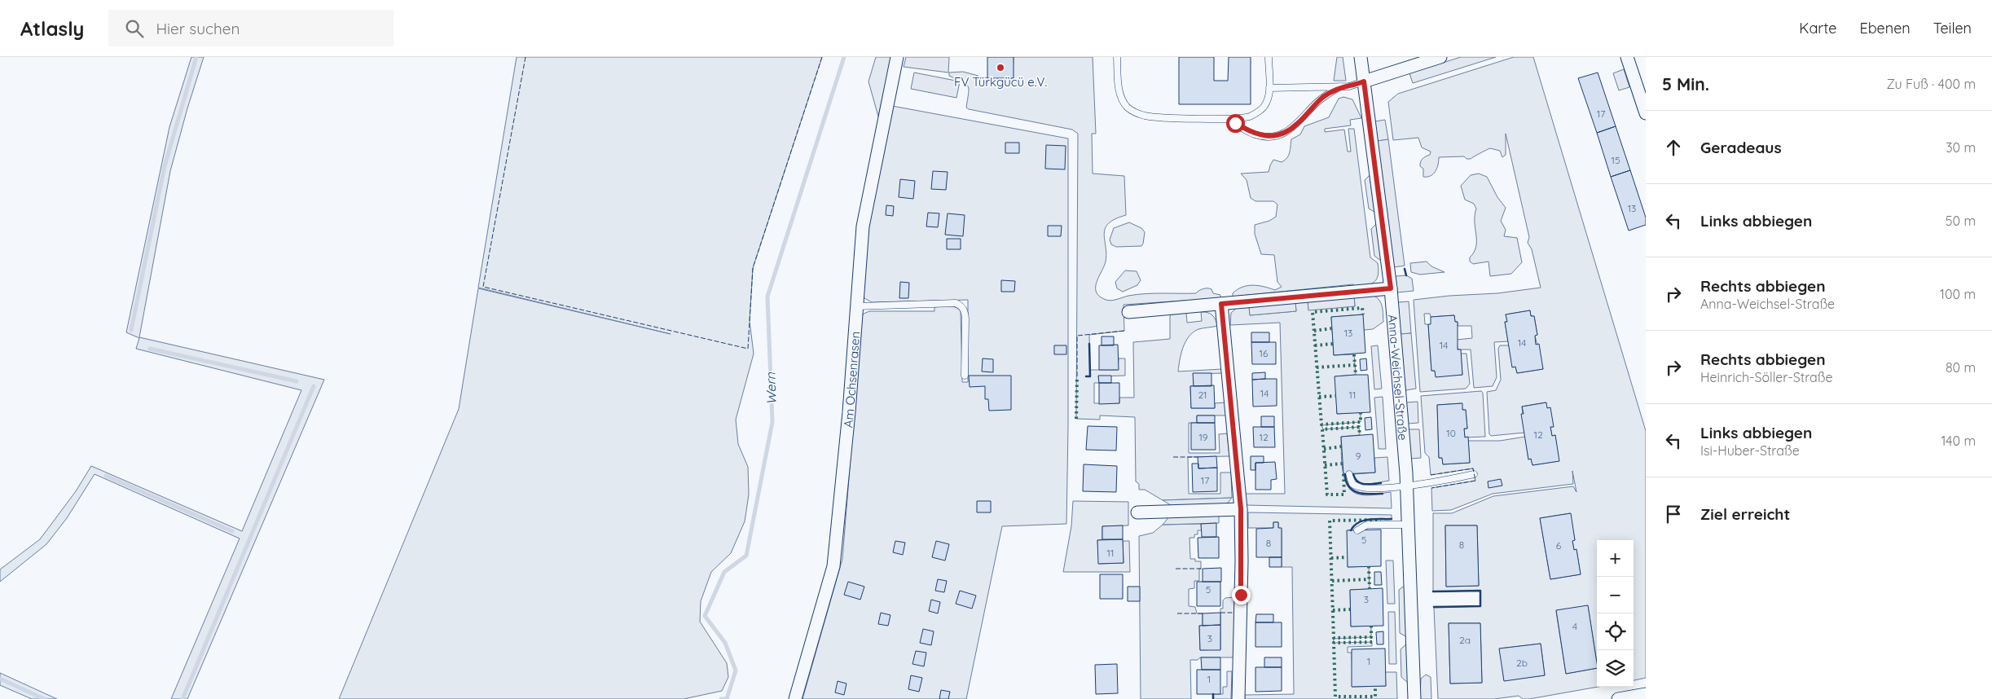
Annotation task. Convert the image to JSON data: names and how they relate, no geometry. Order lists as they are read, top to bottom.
{
  "streets": {
    "street": ["Anna-Weichsel-Straße", "Am Ochsenrasen"]
  },
  "water": ["Wern"],
  "places": ["FV Türkgücü e.V."],
  "house_numbers": [
    "17",
    "15",
    "13",
    "13",
    "14",
    "14",
    "16",
    "14",
    "21",
    "11",
    "10",
    "12",
    "19",
    "12",
    "9",
    "17",
    "5",
    "8",
    "8",
    "6",
    "11",
    "5",
    "3",
    "4",
    "3",
    "2a",
    "1",
    "2b",
    "1"
  ],
  "page": {
    "header": "Atlasly",
    "search": "Hier suchen",
    "nav": ["Karte", "Ebenen", "Teilen"],
    "heading": ["5 Min.", "Zu Fuß · 400 m"],
    "list": [
      ["Geradeaus", "30 m"],
      ["Links abbiegen", "50 m"],
      ["Rechts abbiegen", "Anna-Weichsel-Straße", "100 m"],
      ["Rechts abbiegen", "Heinrich-Söller-Straße", "80 m"],
      ["Links abbiegen", "Isi-Huber-Straße", "140 m"],
      "Ziel erreicht"
    ],
    "map_buttons": ["+", "−"]
  }
}
